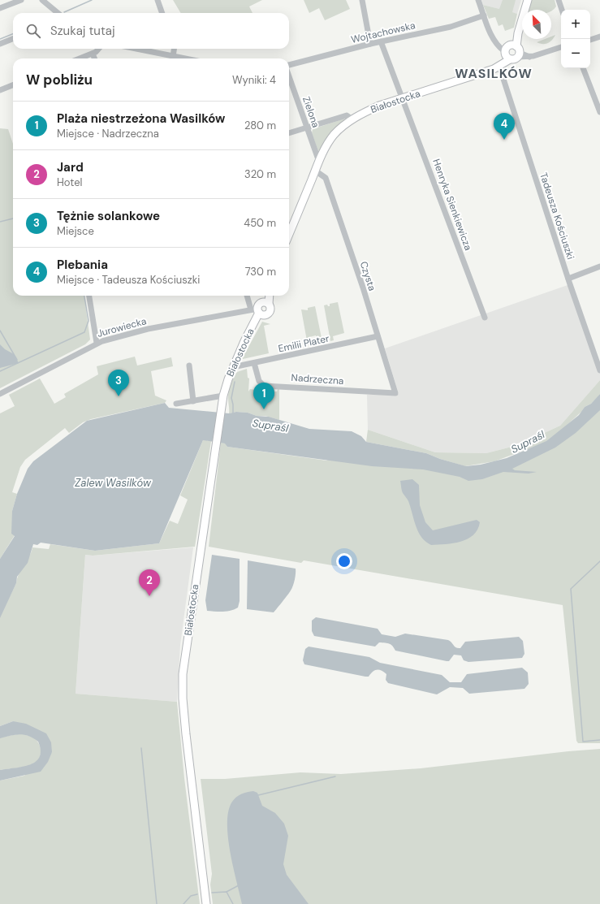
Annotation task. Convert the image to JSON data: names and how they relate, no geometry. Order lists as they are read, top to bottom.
{
  "streets": {
    "main road": ["Białostocka"],
    "street": [
      "Wojtachowska",
      "Zielona",
      "Henryka Sienkiewicza",
      "Tadeusza Kościuszki",
      "Czysta",
      "Jurowiecka",
      "Emilii Plater",
      "Nadrzeczna"
    ]
  },
  "crossings": [
    ["Wojtachowska", "Henryka Sienkiewicza"],
    ["Białostocka", "Zielona"],
    ["Białostocka", "Henryka Sienkiewicza"],
    ["Białostocka", "Tadeusza Kościuszki"],
    ["Białostocka", "Czysta"],
    ["Białostocka", "Jurowiecka"],
    ["Białostocka", "Emilii Plater"],
    ["Czysta", "Emilii Plater"],
    ["Czysta", "Nadrzeczna"],
    ["Emilii Plater", "Nadrzeczna"]
  ],
  "districts": ["WASILKÓW"],
  "water": ["Supraśl", "Zalew Wasilków"],
  "north": "top left",
  "page": {
    "map_buttons": ["+", "−"],
    "search": "Szukaj tutaj",
    "heading": ["W pobliżu", "Wyniki: 4"],
    "list": [
      {
        "mark": "1",
        "name": "Plaża niestrzeżona Wasilków",
        "note": "Miejsce · Nadrzeczna",
        "value": "280 m"
      },
      {
        "mark": "2",
        "name": "Jard",
        "note": "Hotel",
        "value": "320 m"
      },
      {
        "mark": "3",
        "name": "Tężnie solankowe",
        "note": "Miejsce",
        "value": "450 m"
      },
      {
        "mark": "4",
        "name": "Plebania",
        "note": "Miejsce · Tadeusza Kościuszki",
        "value": "730 m"
      }
    ],
    "pins": [
      "4",
      "3",
      "1",
      "2"
    ]
  }
}
